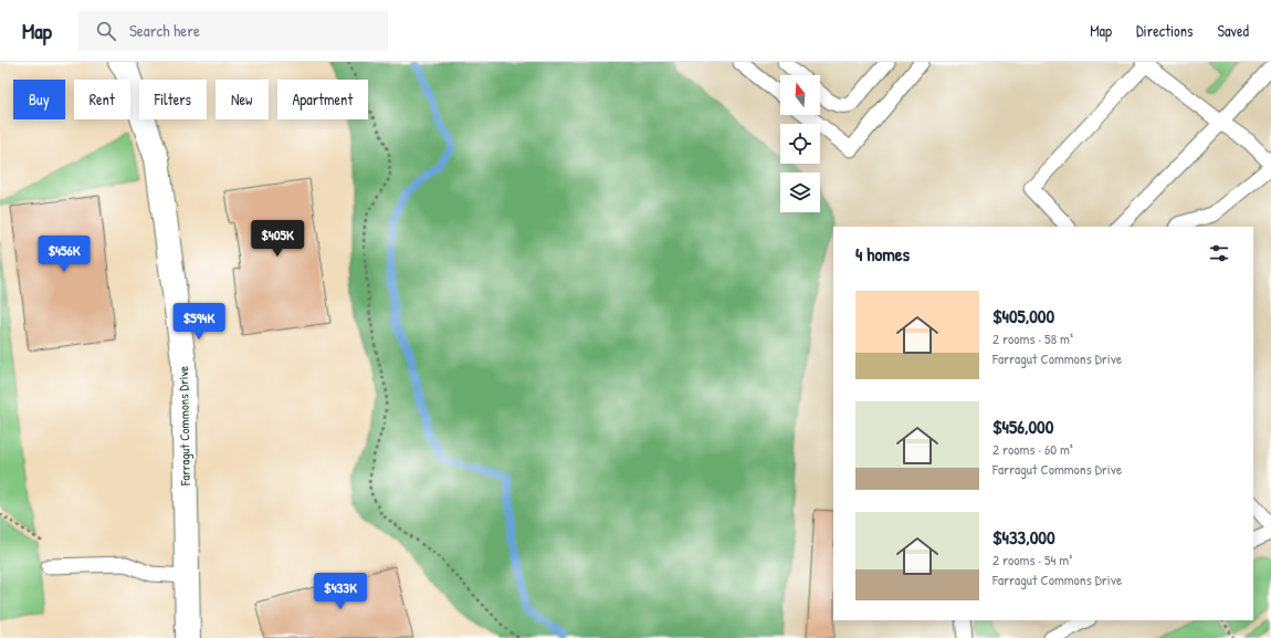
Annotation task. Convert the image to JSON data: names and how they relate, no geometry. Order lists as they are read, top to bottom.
{
  "streets": {
    "street": ["Farragut Commons Drive"]
  },
  "north": "top",
  "page": {
    "header": "Map",
    "search": "Search here",
    "nav": ["Map", "Directions", "Saved"],
    "chip": [
      "Buy",
      "Rent",
      "Filters",
      "New",
      "Apartment"
    ],
    "price": [
      "$405K",
      "$456K",
      "$594K",
      "$433K"
    ],
    "heading": "4 homes",
    "list": [
      {
        "name": "$405,000",
        "note": "2 rooms · 58 m² · Farragut Commons Drive"
      },
      {
        "name": "$456,000",
        "note": "2 rooms · 60 m² · Farragut Commons Drive"
      },
      {
        "name": "$433,000",
        "note": "2 rooms · 54 m² · Farragut Commons Drive"
      }
    ]
  }
}
